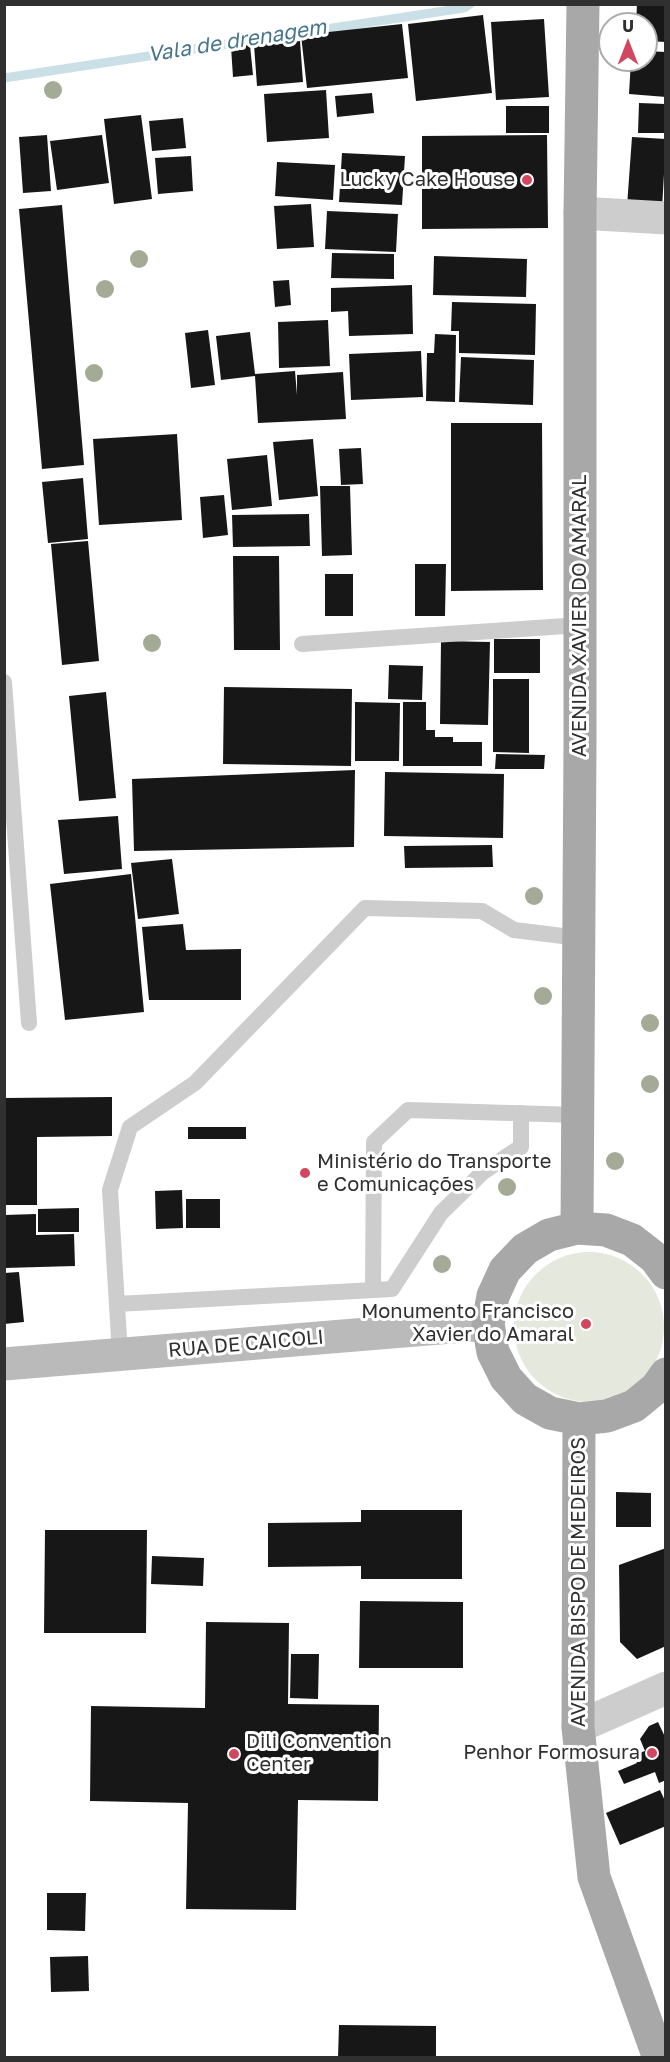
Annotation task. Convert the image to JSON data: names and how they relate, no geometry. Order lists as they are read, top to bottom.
{
  "streets": {
    "main road": ["AVENIDA XAVIER DO AMARAL", "RUA DE CAICOLI", "AVENIDA BISPO DE MEDEIROS"]
  },
  "water": ["Vala de drenagem"],
  "places": [
    "Lucky Cake House",
    "Ministério do Transporte e Comunicações",
    "Monumento Francisco Xavier do Amaral",
    "Penhor Formosura",
    "Dili Convention Center"
  ],
  "north": "top"
}
